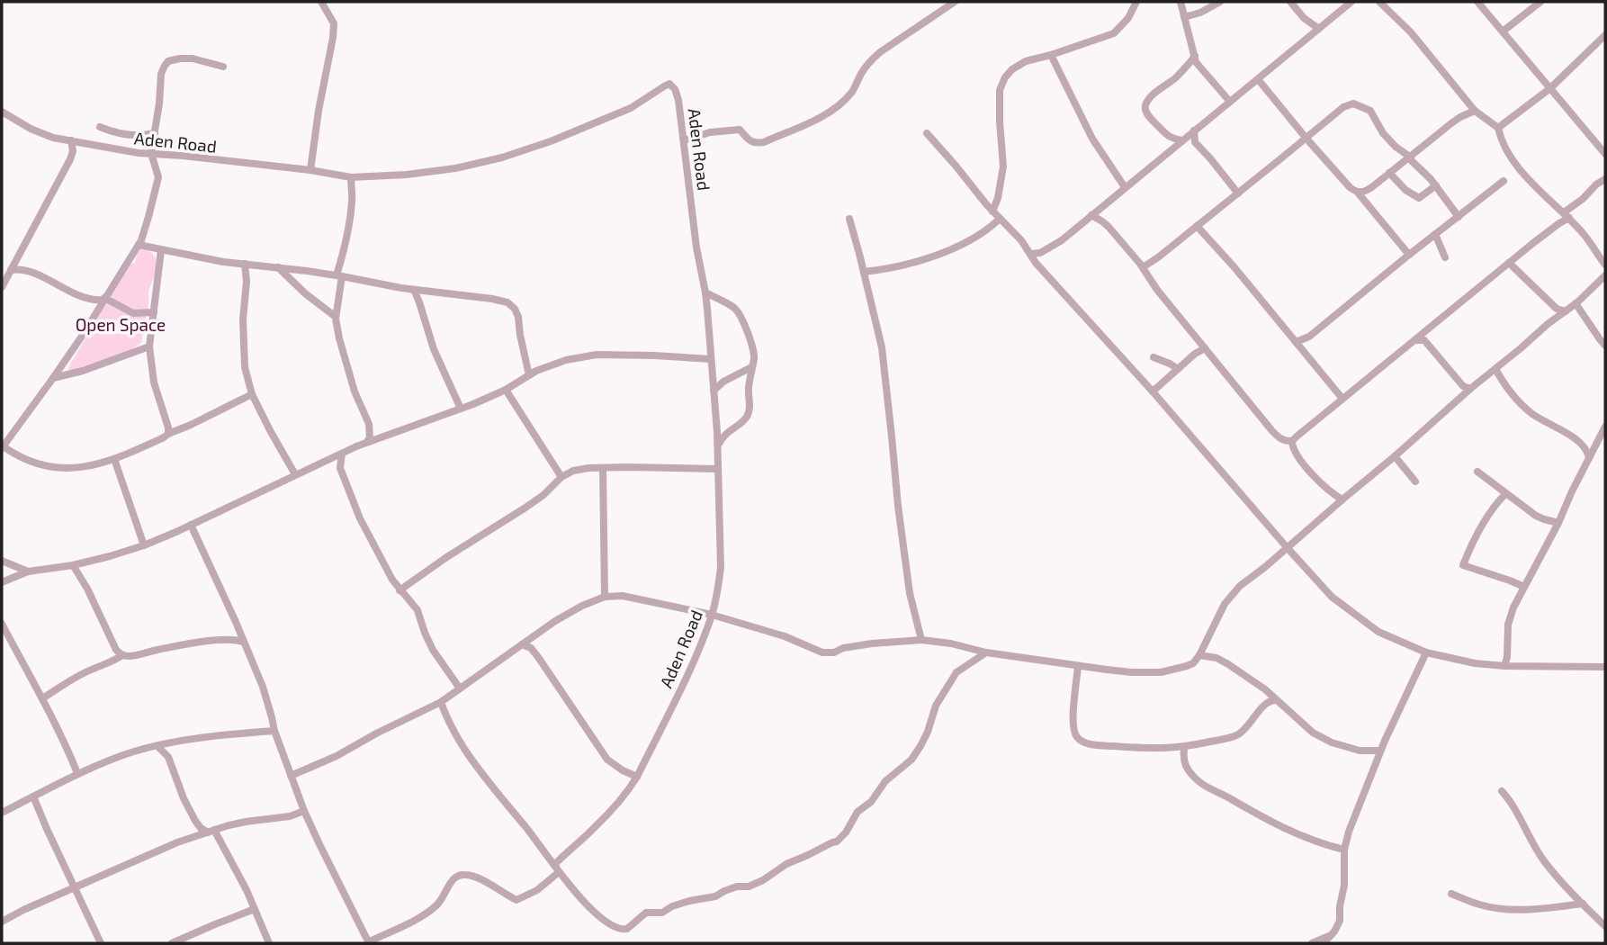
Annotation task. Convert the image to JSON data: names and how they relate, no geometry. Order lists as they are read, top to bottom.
{
  "streets": {
    "street": ["Aden Road"]
  },
  "parks": ["Open Space"]
}
